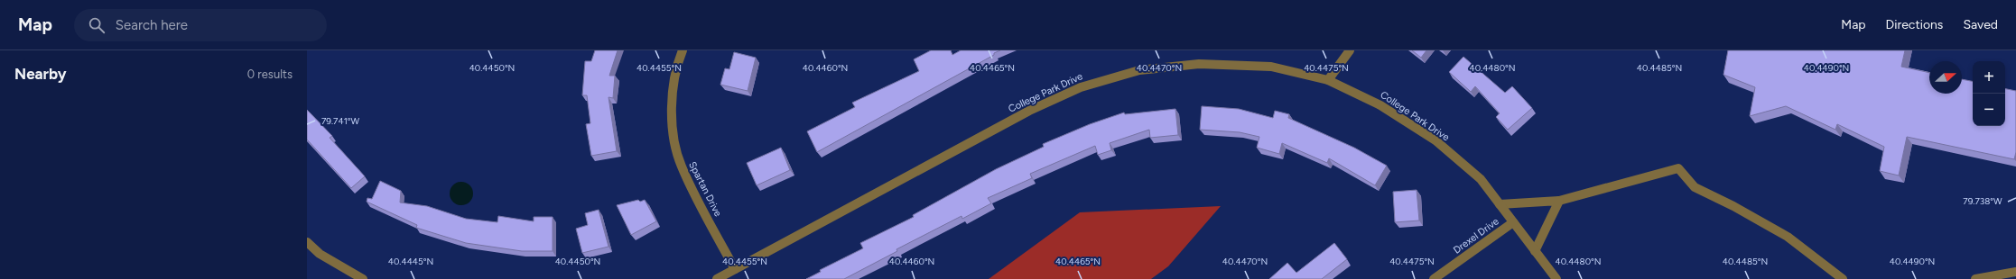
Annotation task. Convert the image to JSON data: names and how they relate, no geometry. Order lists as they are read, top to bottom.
{
  "streets": {
    "street": ["College Park Drive", "Spartan Drive", "Drexel Drive"]
  },
  "crossings": [
    ["College Park Drive", "Spartan Drive"],
    ["College Park Drive", "Drexel Drive"]
  ],
  "north": "right",
  "page": {
    "header": "Map",
    "search": "Search here",
    "nav": ["Map", "Directions", "Saved"],
    "heading": ["Nearby", "0 results"],
    "map_buttons": ["+", "−"]
  },
  "coordinates": [
    "40.4450°N",
    "40.4455°N",
    "40.4460°N",
    "40.4470°N",
    "40.4465°N",
    "40.4475°N",
    "40.4480°N",
    "40.4485°N",
    "40.4490°N",
    "79.741°W",
    "79.738°W",
    "40.4445°N"
  ]
}
